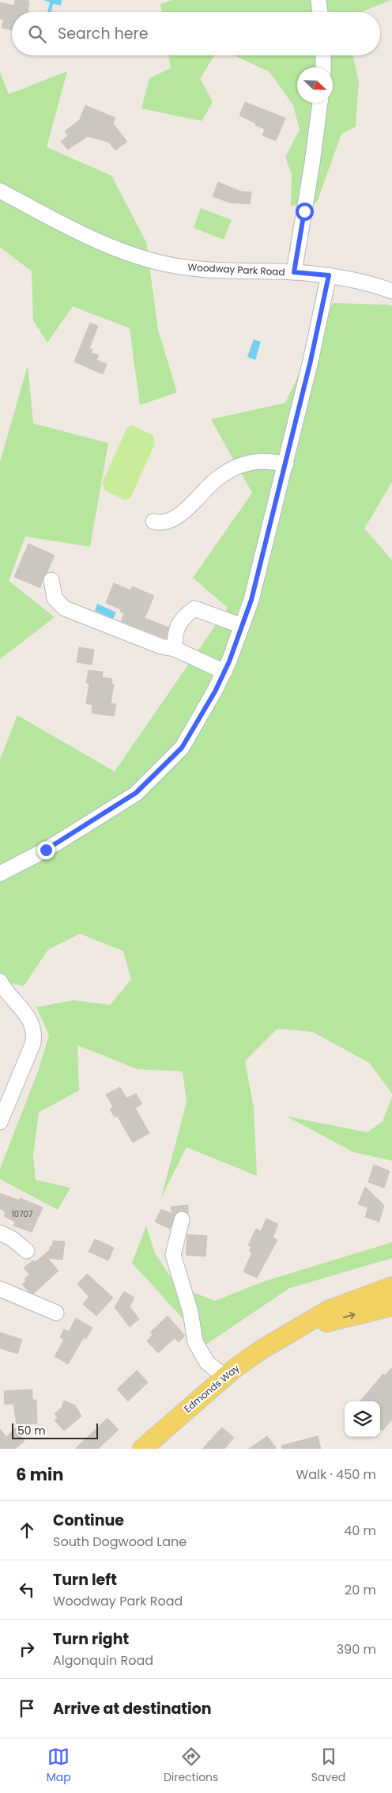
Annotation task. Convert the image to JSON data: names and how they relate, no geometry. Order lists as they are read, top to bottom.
{
  "streets": {
    "main road": ["Edmonds Way"],
    "street": ["Woodway Park Road"]
  },
  "house_numbers": ["10707"],
  "scale_bar": "50 m",
  "north": "bottom right",
  "page": {
    "search": "Search here",
    "scale": "50 m",
    "heading": ["6 min", "Walk · 450 m"],
    "list": [
      ["Continue", "South Dogwood Lane", "40 m"],
      ["Turn left", "Woodway Park Road", "20 m"],
      ["Turn right", "Algonquin Road", "390 m"],
      "Arrive at destination"
    ],
    "nav": ["Map", "Directions", "Saved"]
  }
}
